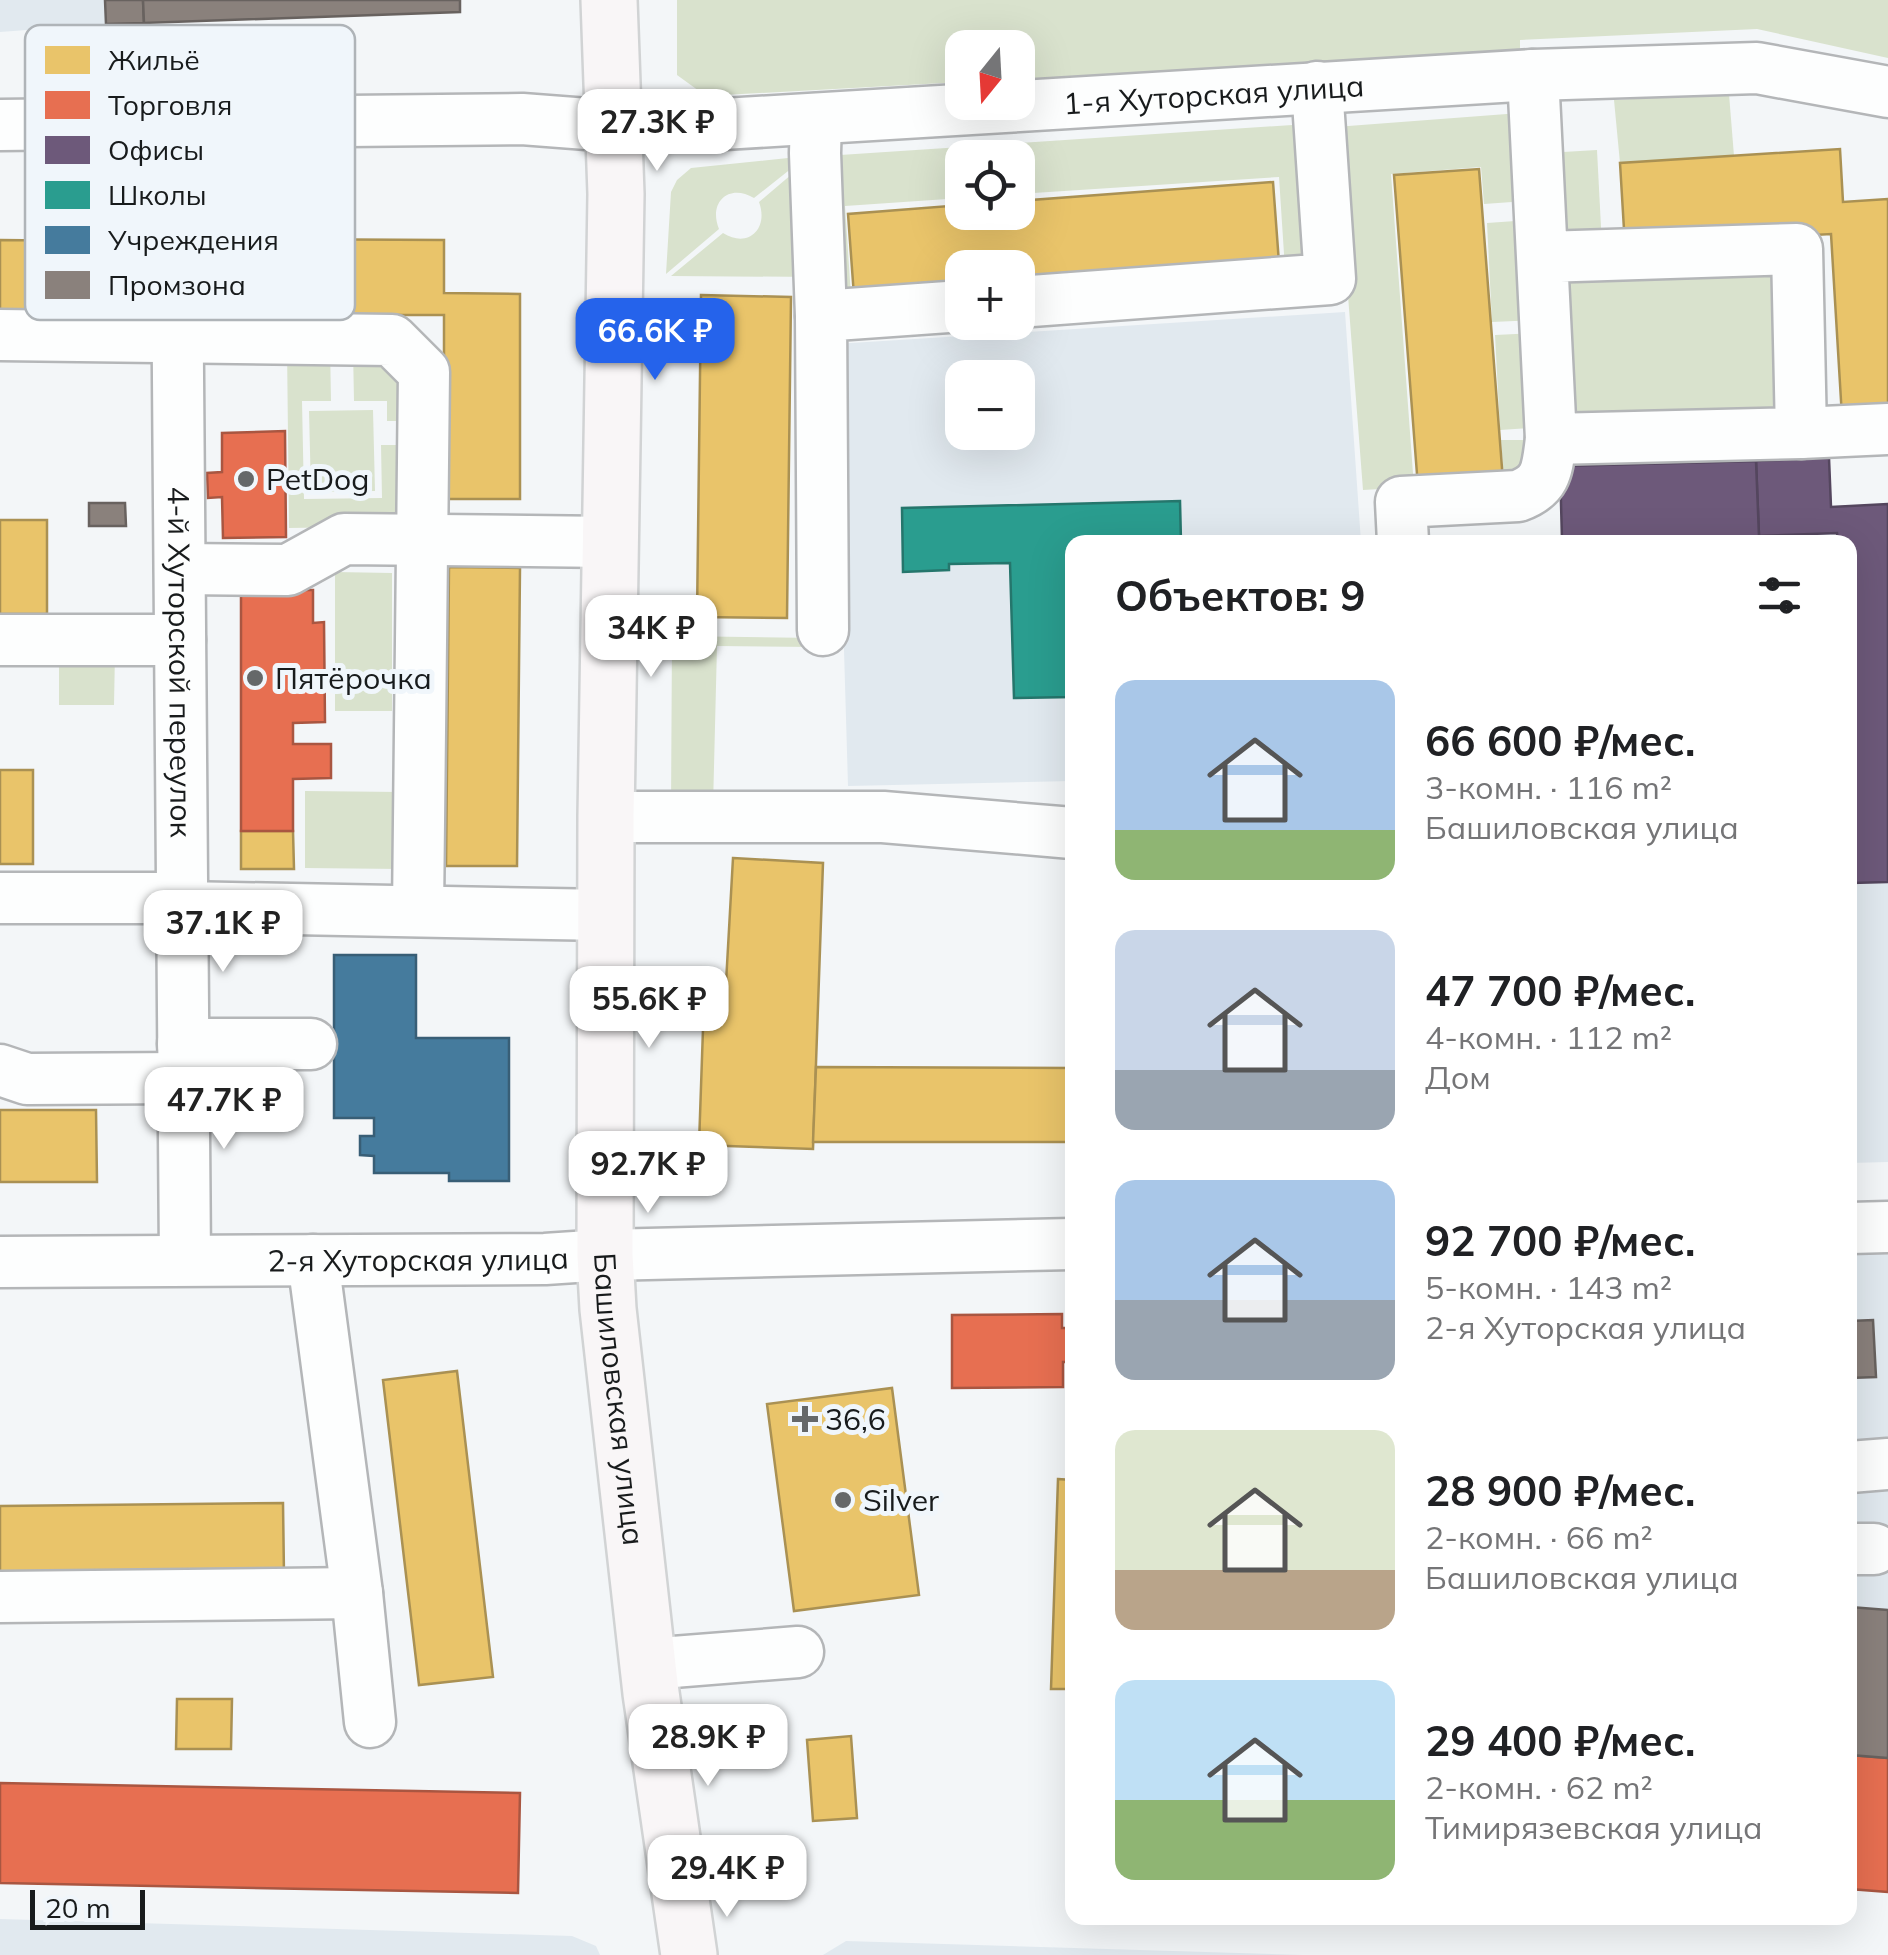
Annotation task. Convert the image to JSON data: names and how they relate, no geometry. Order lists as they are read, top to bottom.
{
  "streets": {
    "main road": ["Башиловская улица"],
    "street": ["1-я Хуторская улица", "4-й Хуторской переулок", "2-я Хуторская улица"]
  },
  "crossings": [
    ["1-я Хуторская улица", "Башиловская улица"],
    ["4-й Хуторской переулок", "2-я Хуторская улица"],
    ["2-я Хуторская улица", "Башиловская улица"]
  ],
  "places": {
    "other": ["PetDog", "Пятёрочка", "Silver"],
    "health": ["36,6"]
  },
  "legend": [
    "Жильё",
    "Торговля",
    "Офисы",
    "Школы",
    "Учреждения",
    "Промзона"
  ],
  "scale_bar": "20 m",
  "north": "bottom",
  "page": {
    "map_buttons": ["+", "−"],
    "price": [
      "27.3K ₽",
      "66.6K ₽",
      "34K ₽",
      "37.1K ₽",
      "55.6K ₽",
      "47.7K ₽",
      "92.7K ₽",
      "28.9K ₽",
      "29.4K ₽"
    ],
    "heading": "Объектов: 9",
    "list": [
      {
        "name": "66 600 ₽/мес.",
        "note": "3-комн. · 116 m² · Башиловская улица"
      },
      {
        "name": "47 700 ₽/мес.",
        "note": "4-комн. · 112 m² · Дом"
      },
      {
        "name": "92 700 ₽/мес.",
        "note": "5-комн. · 143 m² · 2-я Хуторская улица"
      },
      {
        "name": "28 900 ₽/мес.",
        "note": "2-комн. · 66 m² · Башиловская улица"
      },
      {
        "name": "29 400 ₽/мес.",
        "note": "2-комн. · 62 m² · Тимирязевская улица"
      }
    ],
    "scale": "20 m"
  }
}
